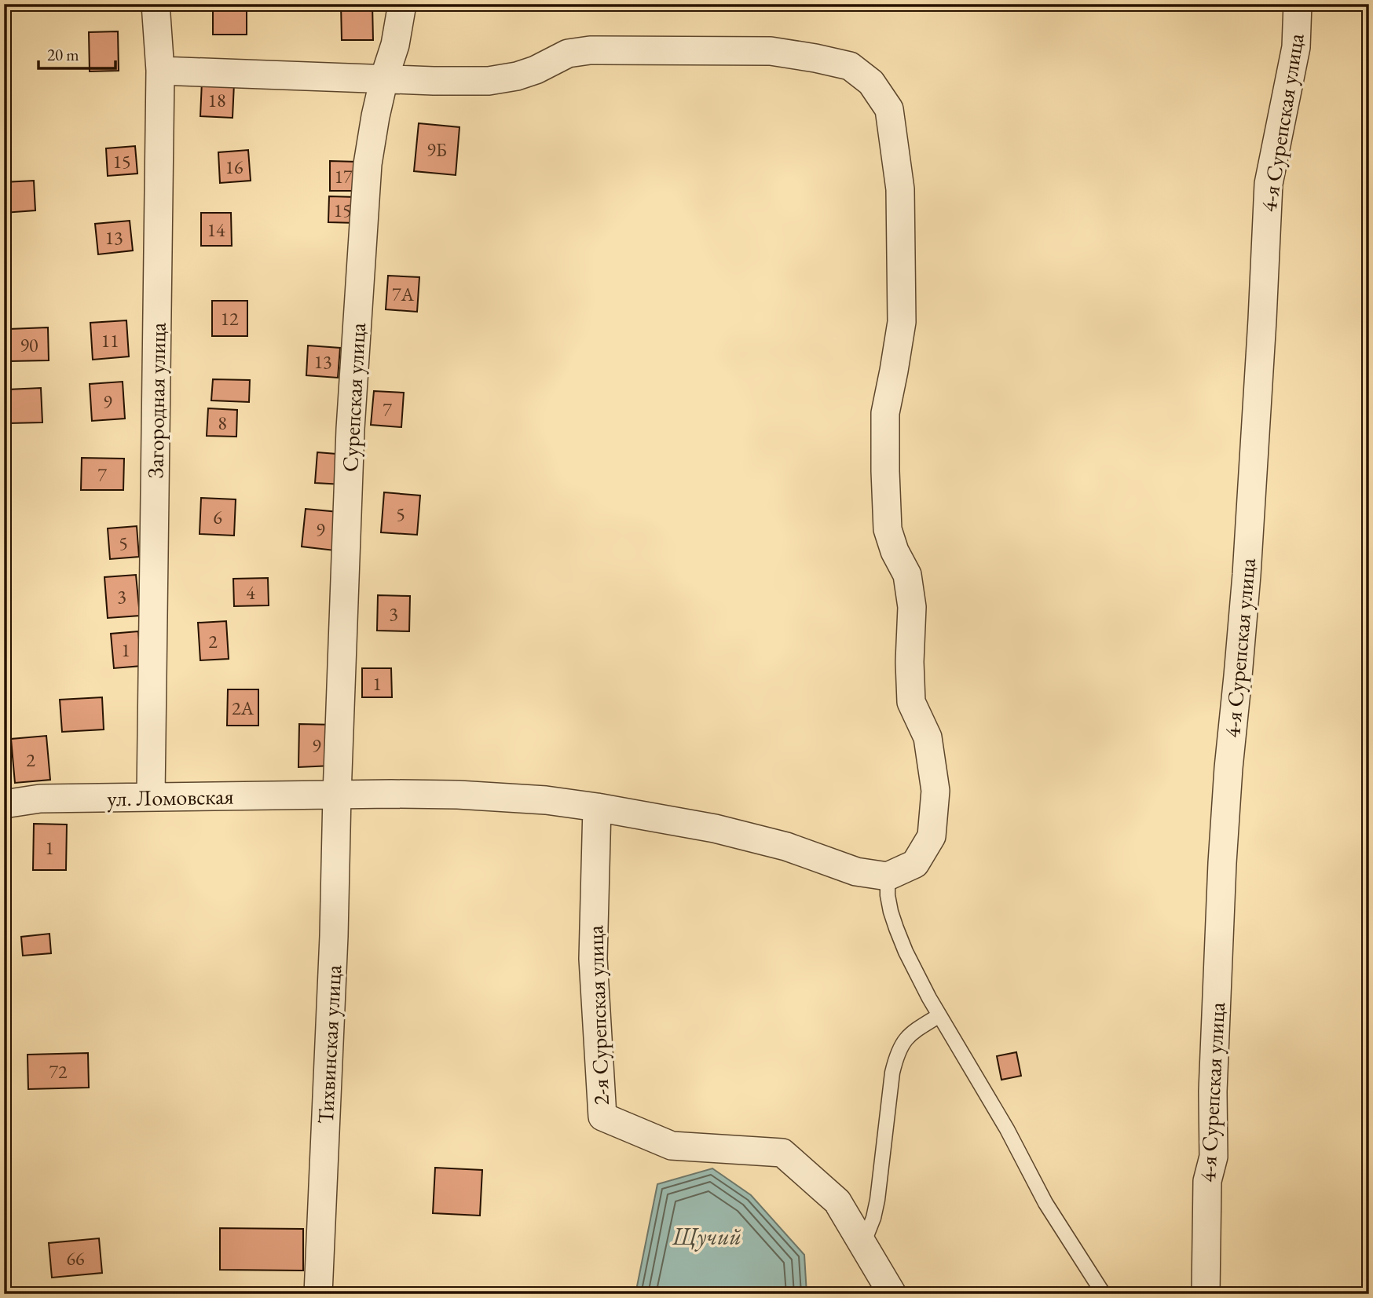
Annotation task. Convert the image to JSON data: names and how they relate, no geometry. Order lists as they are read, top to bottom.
{
  "streets": {
    "street": [
      "4-я Сурепская улица",
      "Сурепская улица",
      "Загородная улица",
      "ул. Ломовская",
      "2-я Сурепская улица",
      "Тихвинская улица"
    ]
  },
  "crossings": [
    ["Сурепская улица", "ул. Ломовская"],
    ["Сурепская улица", "Тихвинская улица"],
    ["Загородная улица", "ул. Ломовская"],
    ["ул. Ломовская", "Тихвинская улица"]
  ],
  "water": ["Щучий"],
  "house_numbers": [
    "18",
    "9Б",
    "15",
    "16",
    "17",
    "15",
    "14",
    "13",
    "7А",
    "12",
    "11",
    "90",
    "13",
    "9",
    "7",
    "8",
    "7",
    "5",
    "6",
    "9",
    "5",
    "4",
    "3",
    "3",
    "2",
    "1",
    "1",
    "2А",
    "9",
    "2",
    "1",
    "72",
    "66"
  ],
  "scale_bar": "20 m"
}
